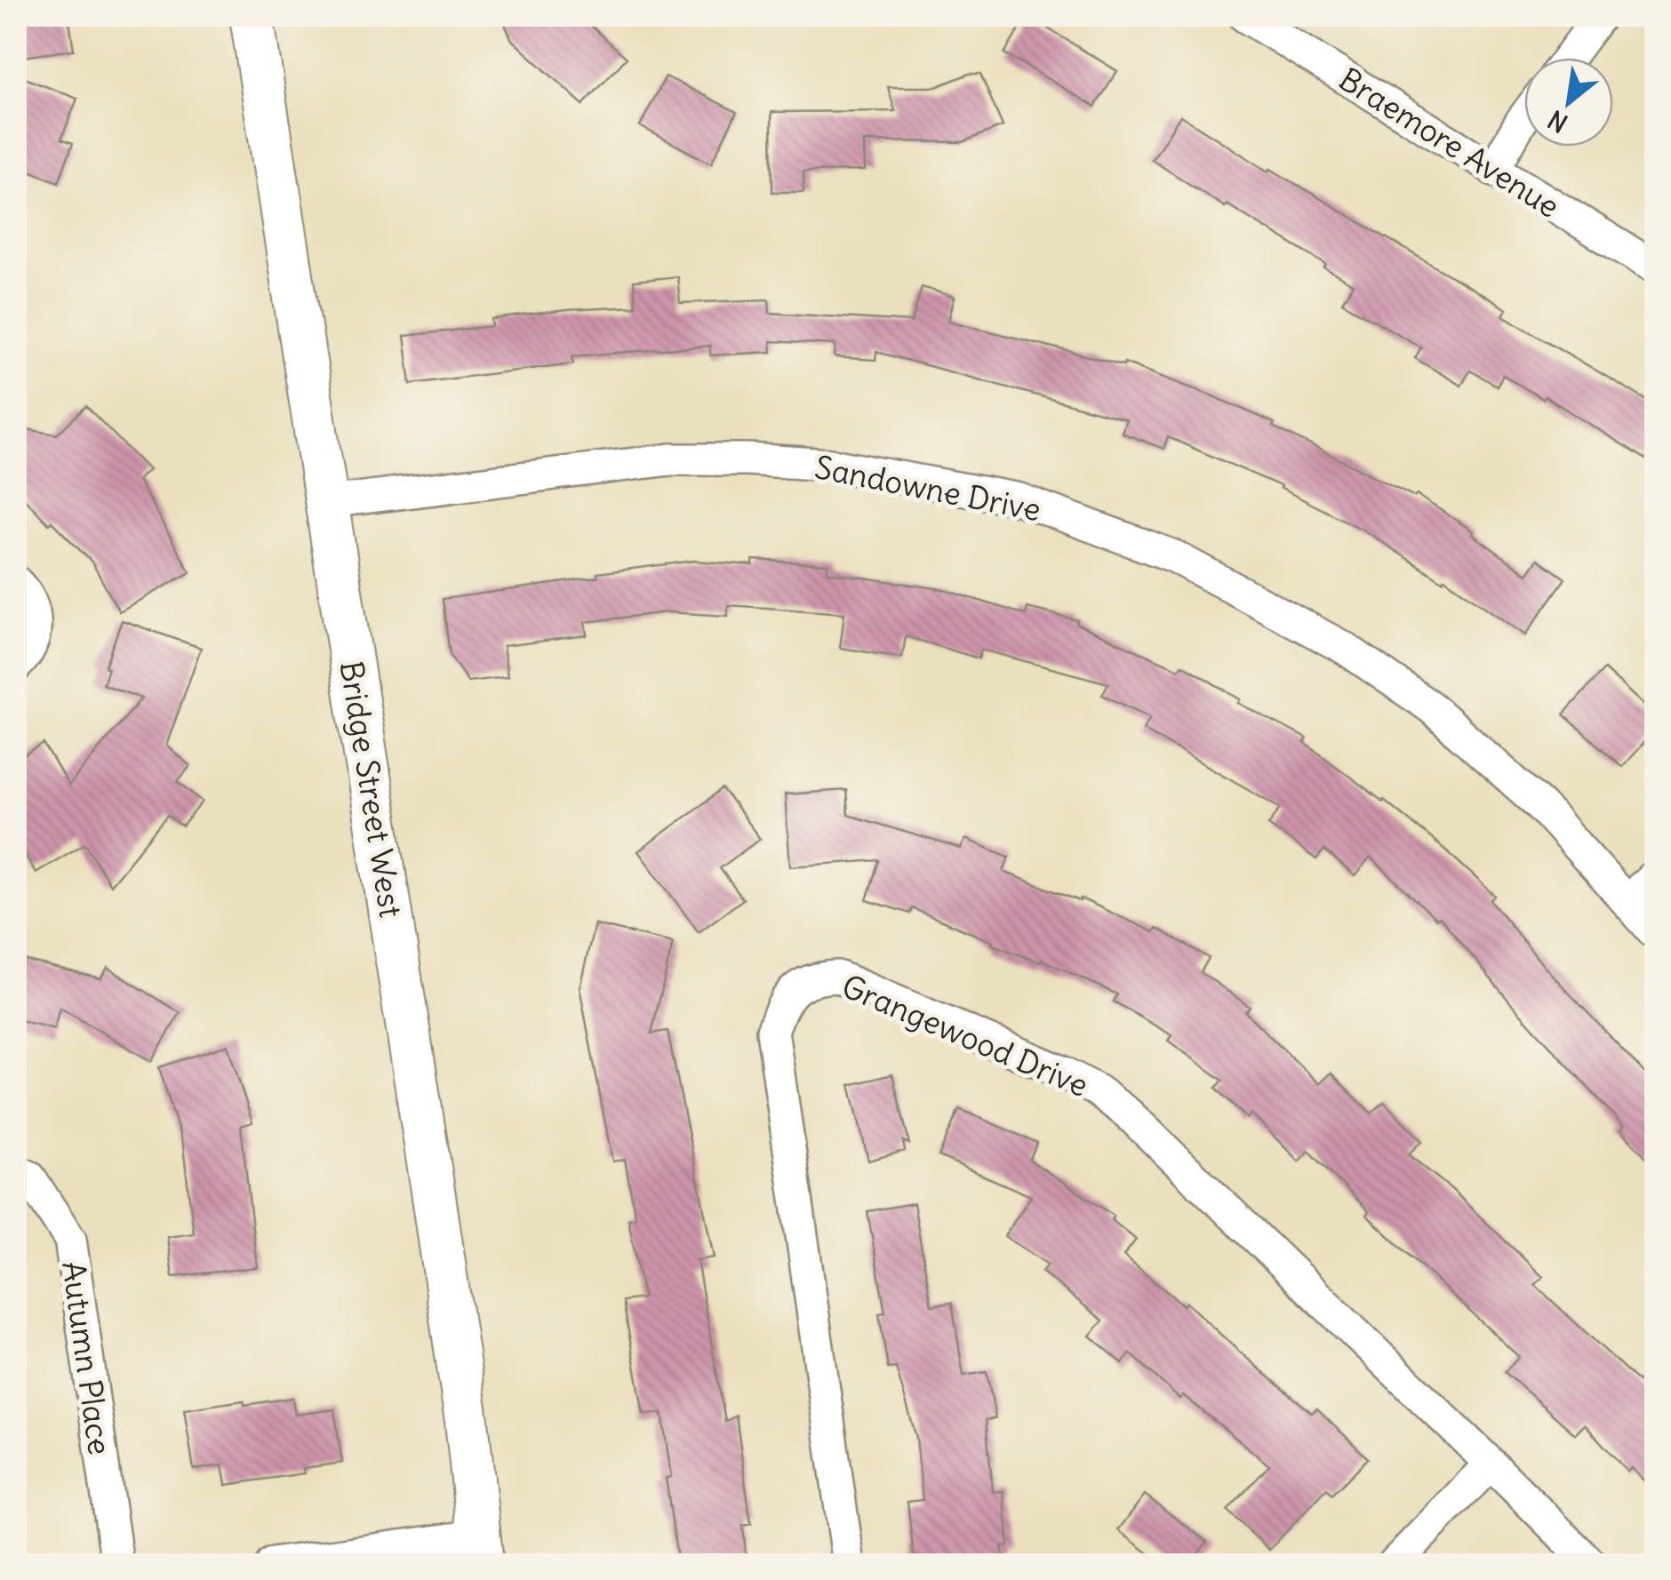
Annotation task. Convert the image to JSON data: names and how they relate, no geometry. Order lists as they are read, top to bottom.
{
  "streets": {
    "main road": ["Bridge Street West"],
    "street": [
      "Braemore Avenue",
      "Sandowne Drive",
      "Grangewood Drive",
      "Autumn Place"
    ]
  },
  "crossings": [
    ["Sandowne Drive", "Bridge Street West"]
  ],
  "north": "bottom left"
}
